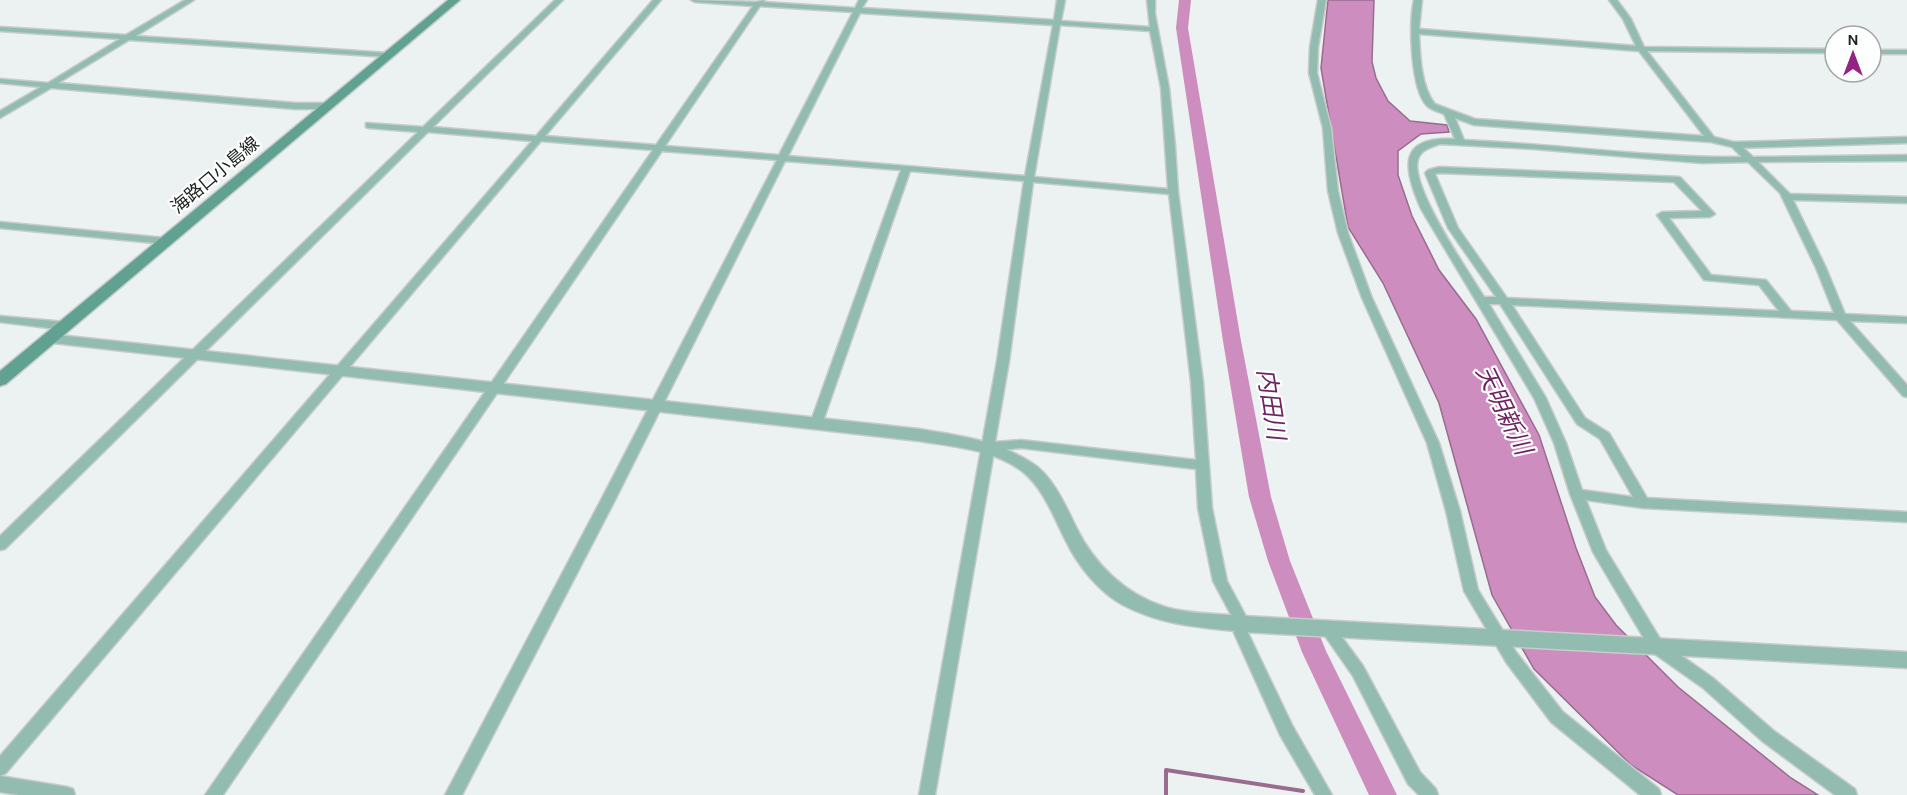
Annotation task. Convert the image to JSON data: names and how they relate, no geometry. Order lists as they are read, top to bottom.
{
  "streets": {
    "main road": ["海路口小島線"]
  },
  "water": ["内田川", "天明新川"],
  "north": "top"
}
